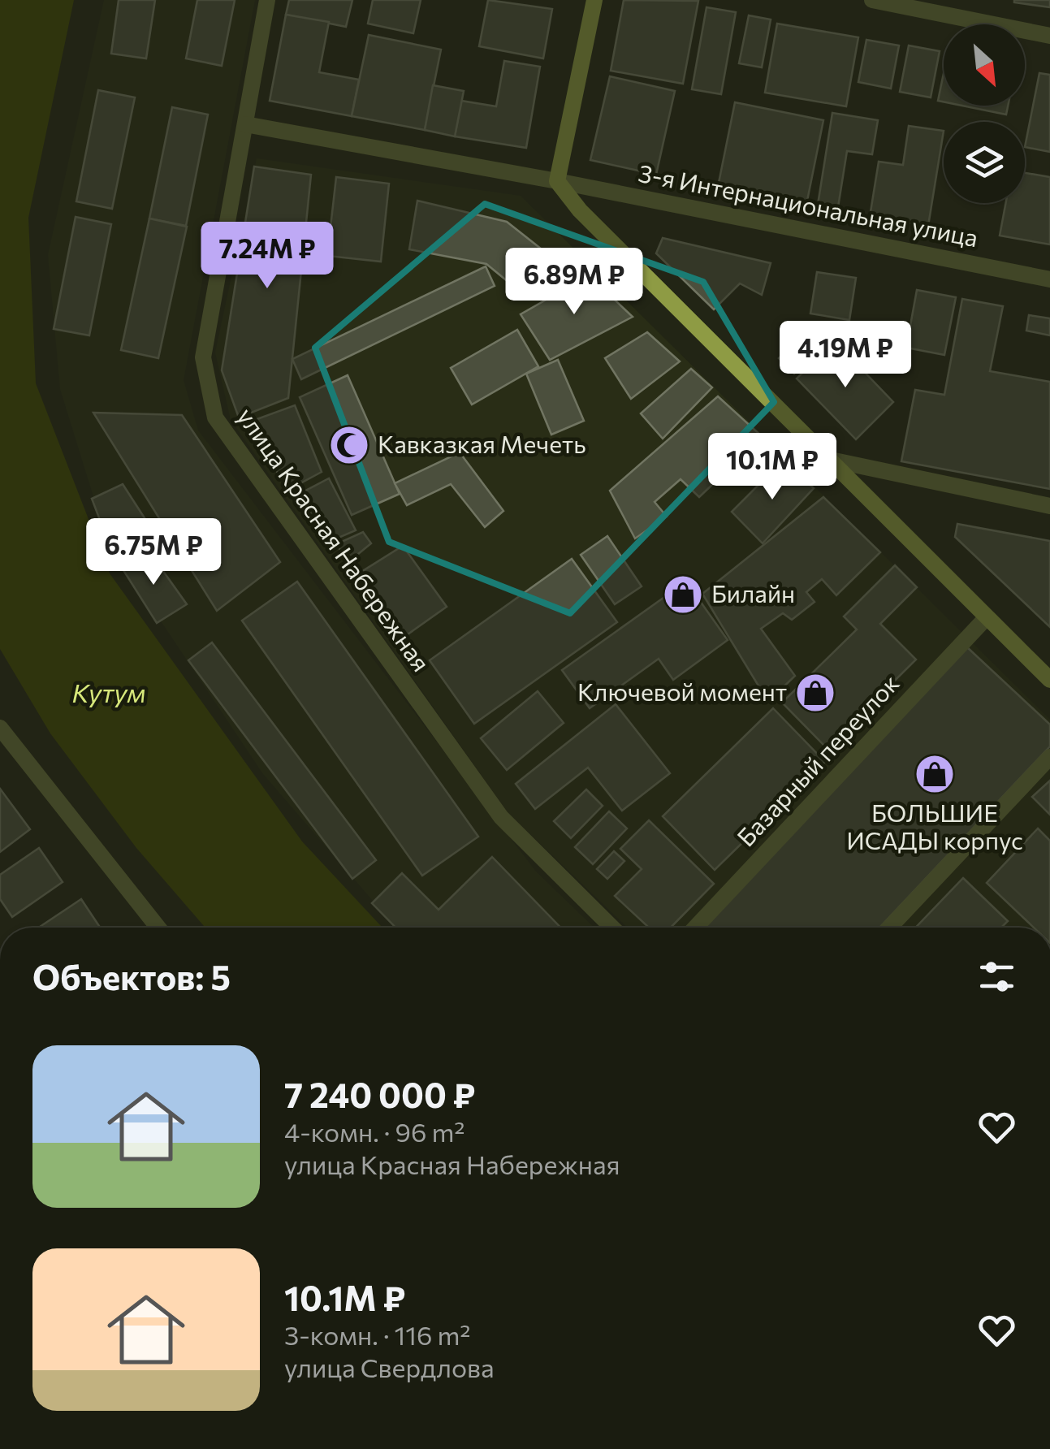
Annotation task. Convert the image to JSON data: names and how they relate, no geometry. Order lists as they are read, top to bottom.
{
  "streets": {
    "street": ["3-я Интернациональная улица", "улица Красная Набережная", "Базарный переулок"]
  },
  "crossings": [
    ["3-я Интернациональная улица", "улица Красная Набережная"]
  ],
  "water": ["Кутум"],
  "places": {
    "mosque": ["Кавказкая Мечеть"],
    "shop": ["Билайн", "Ключевой момент", "БОЛЬШИЕ ИСАДЫ корпус"]
  },
  "north": "bottom right",
  "page": {
    "price": [
      "7.24M ₽",
      "6.89M ₽",
      "4.19M ₽",
      "10.1M ₽",
      "6.75M ₽"
    ],
    "heading": "Объектов: 5",
    "list": [
      {
        "name": "7 240 000 ₽",
        "note": "4-комн. · 96 m² · улица Красная Набережная"
      },
      {
        "name": "10.1M ₽",
        "note": "3-комн. · 116 m² · улица Свердлова"
      }
    ]
  }
}
